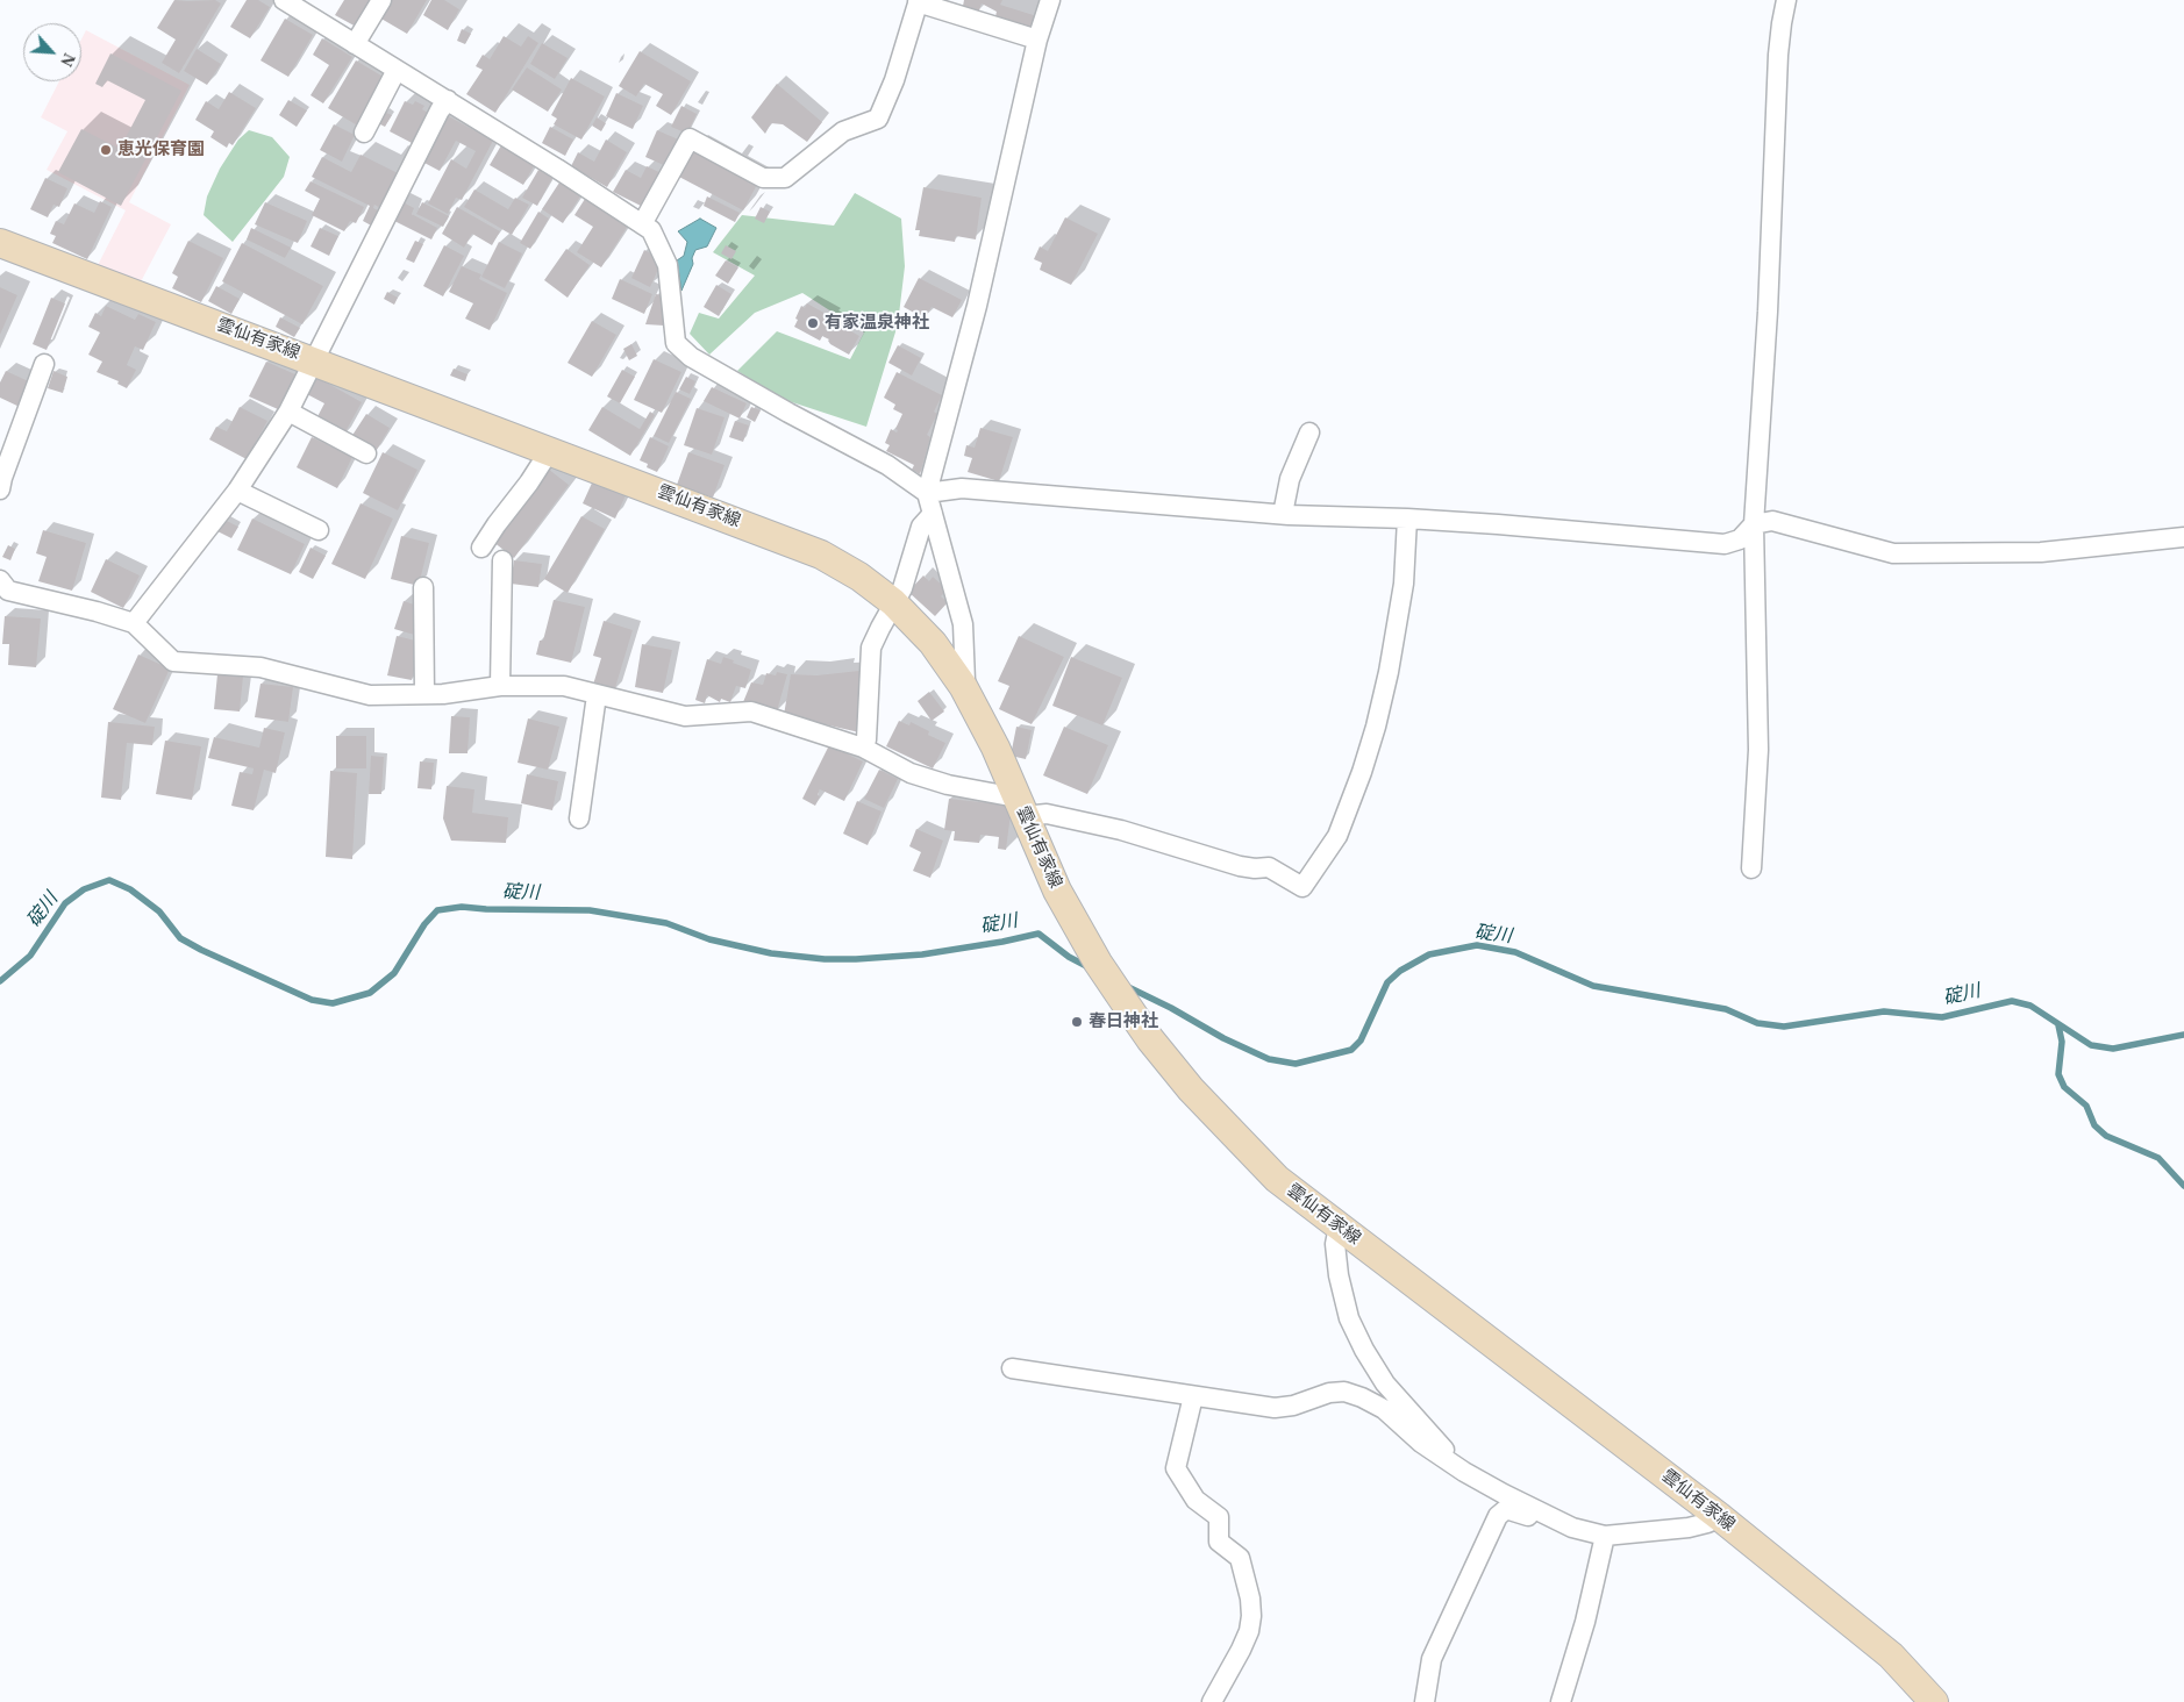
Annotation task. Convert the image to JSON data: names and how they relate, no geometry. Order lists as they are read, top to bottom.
{
  "streets": {
    "main road": ["雲仙有家線"]
  },
  "water": ["碇川"],
  "places": ["恵光保育園", "有家温泉神社", "春日神社"],
  "north": "bottom right"
}
